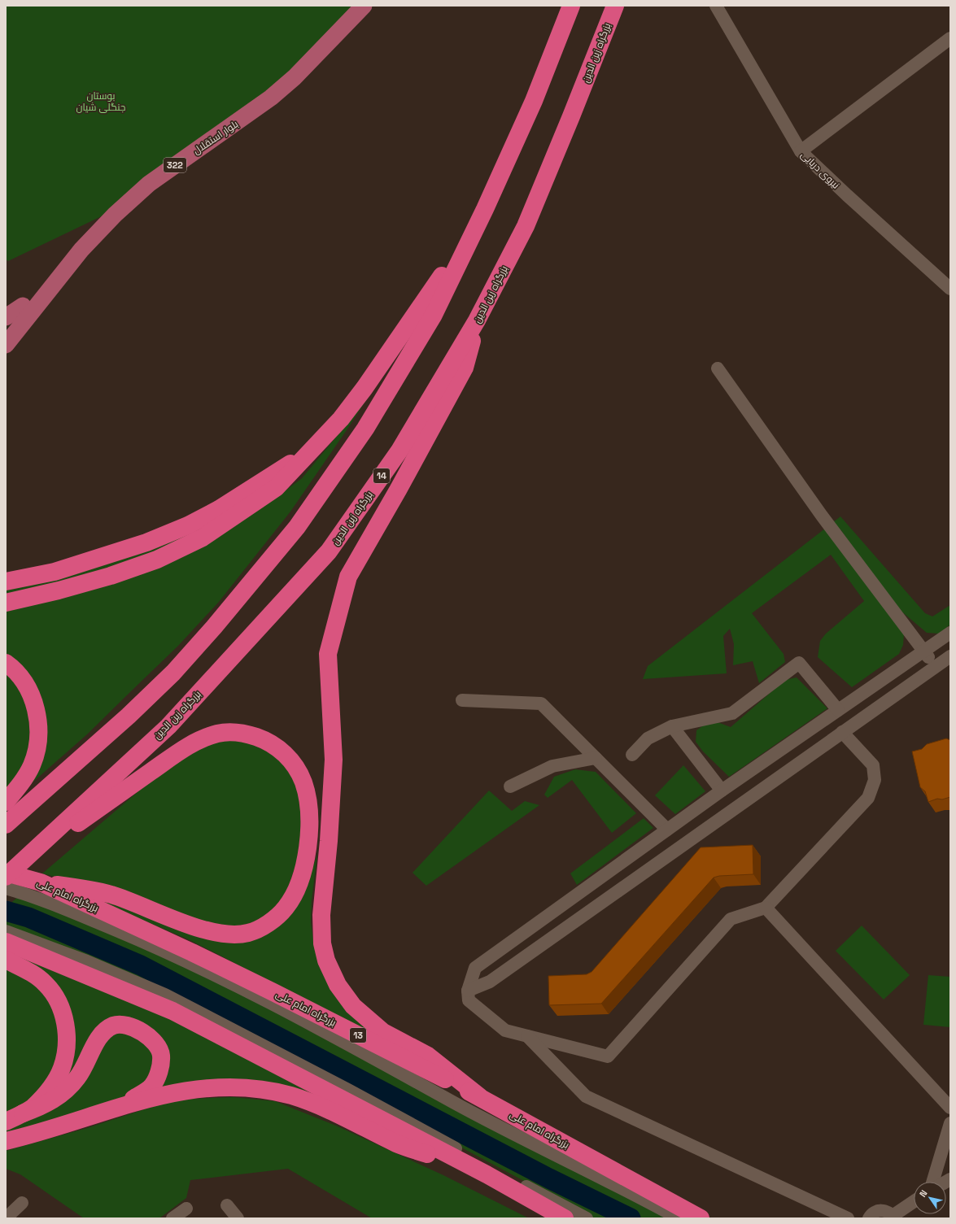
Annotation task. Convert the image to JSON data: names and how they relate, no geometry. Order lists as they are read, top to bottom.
{
  "streets": {
    "highway": [
      "بزرگراه زین الدین",
      "14",
      "بزرگراه امام علی",
      "13"
    ],
    "main road": ["بلوار استقلال", "322"],
    "street": ["نیروی دریایی"]
  },
  "parks": ["بوستان جنگلی شیان"],
  "north": "top left"
}
